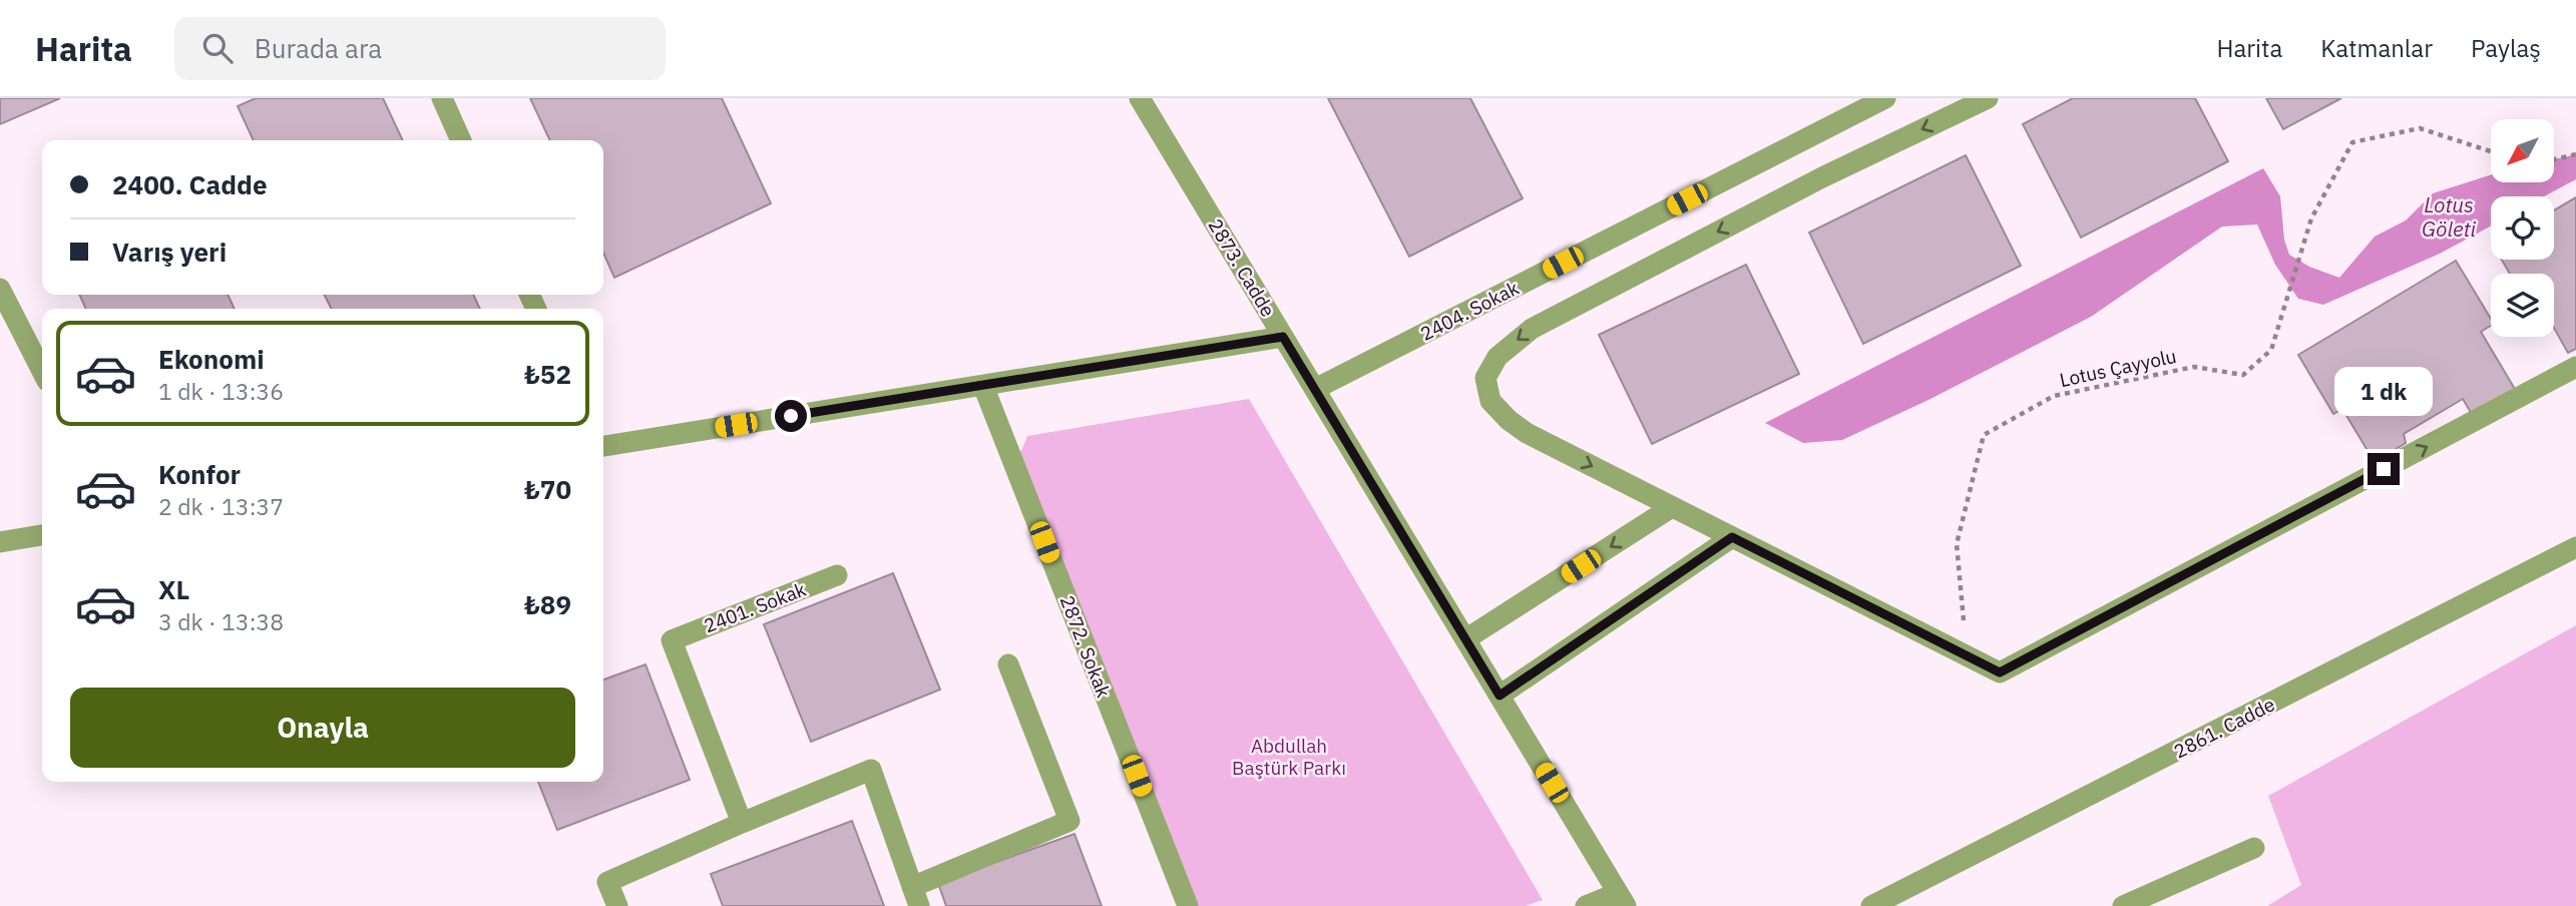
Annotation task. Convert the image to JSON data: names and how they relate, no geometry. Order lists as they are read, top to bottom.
{
  "streets": {
    "street": [
      "2873. Cadde",
      "2404. Sokak",
      "2401. Sokak",
      "2872. Sokak",
      "2861. Cadde"
    ],
    "path": ["Lotus Çayyolu"]
  },
  "crossings": [
    ["2873. Cadde", "2404. Sokak"]
  ],
  "water": ["Lotus Göleti"],
  "parks": ["Abdullah Baştürk Parkı"],
  "north": "bottom left",
  "page": {
    "header": "Harita",
    "search": "Burada ara",
    "nav": ["Harita", "Katmanlar", "Paylaş"],
    "banner": ["2400. Cadde", "Varış yeri"],
    "list": [
      {
        "name": "Ekonomi",
        "note": "1 dk · 13:36",
        "value": "₺52"
      },
      {
        "name": "Konfor",
        "note": "2 dk · 13:37",
        "value": "₺70"
      },
      {
        "name": "XL",
        "note": "3 dk · 13:38",
        "value": "₺89"
      }
    ],
    "bubble": "1 dk",
    "buttons": "Onayla"
  }
}
